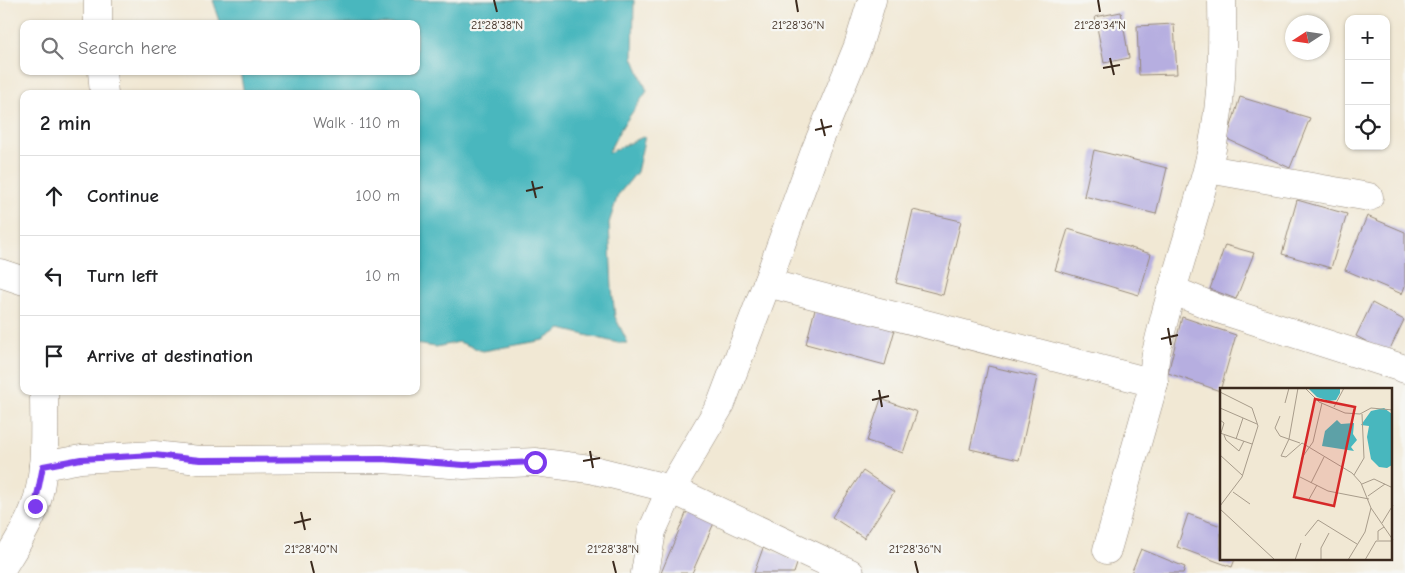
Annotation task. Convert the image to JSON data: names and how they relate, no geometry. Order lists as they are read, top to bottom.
{
  "north": "left",
  "page": {
    "map_buttons": ["+", "−"],
    "search": "Search here",
    "heading": ["2 min", "Walk · 110 m"],
    "list": [
      ["Continue", "100 m"],
      ["Turn left", "10 m"],
      "Arrive at destination"
    ]
  },
  "coordinates": [
    "21°28'38\"N",
    "21°28'36\"N",
    "21°28'34\"N",
    "21°28'40\"N"
  ]
}
